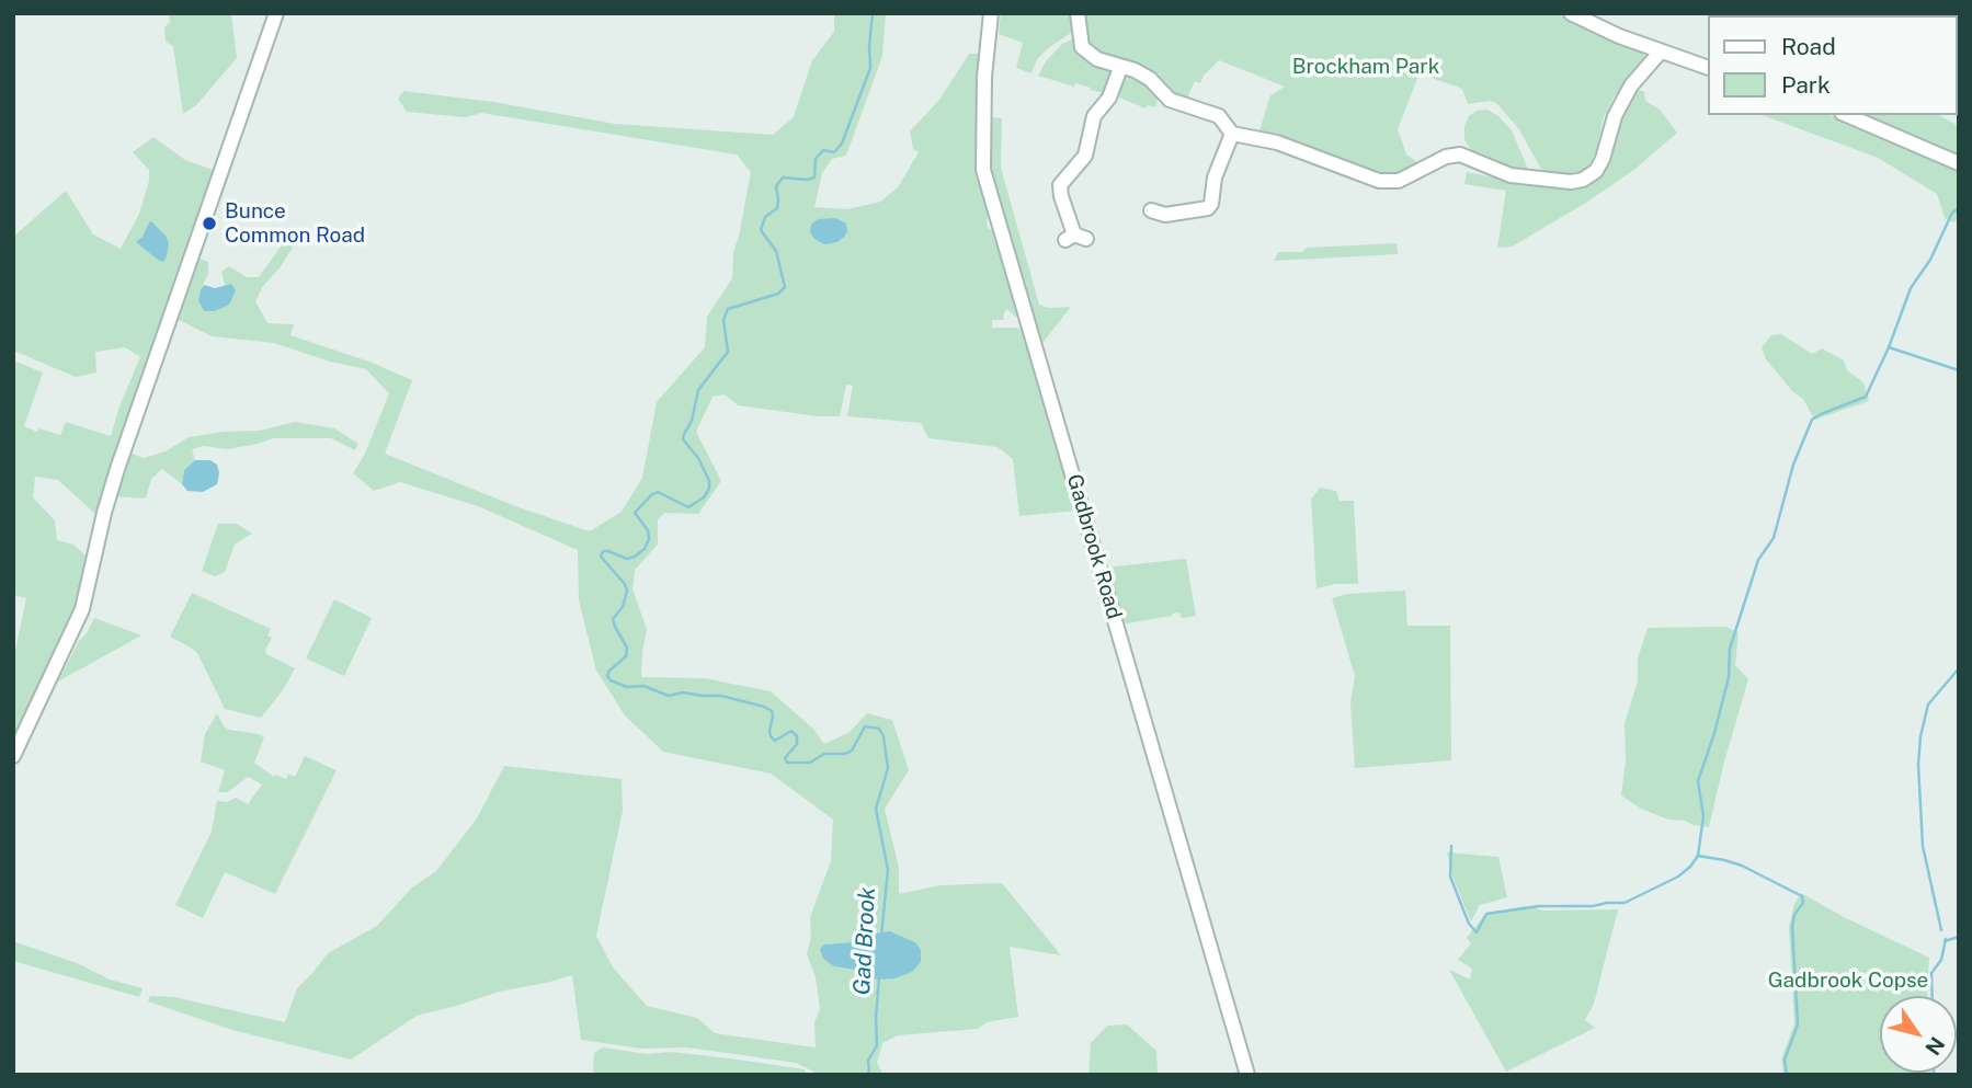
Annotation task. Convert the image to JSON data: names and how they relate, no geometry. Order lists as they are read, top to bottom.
{
  "streets": {
    "street": ["Gadbrook Road"]
  },
  "water": ["Gad Brook"],
  "parks": ["Brockham Park", "Gadbrook Copse"],
  "places": ["Bunce Common Road"],
  "legend": ["Road", "Park"],
  "north": "bottom right"
}
